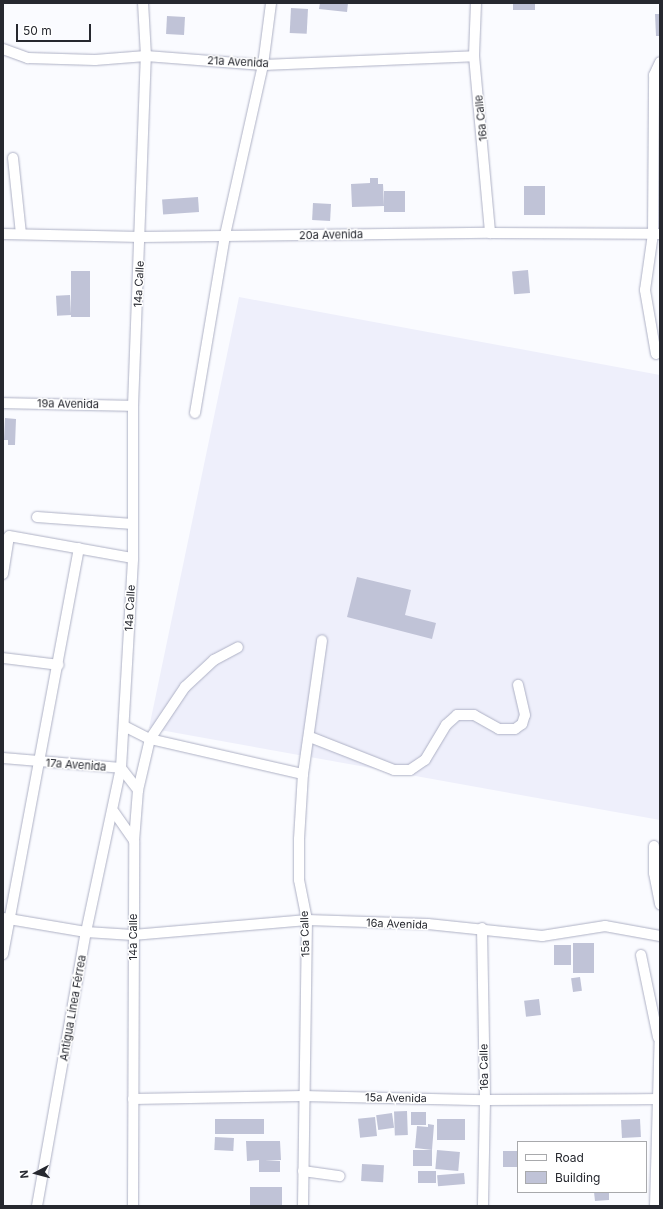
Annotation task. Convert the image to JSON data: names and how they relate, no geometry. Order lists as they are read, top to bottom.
{
  "streets": {
    "street": [
      "21a Avenida",
      "16a Calle",
      "20a Avenida",
      "14a Calle",
      "19a Avenida",
      "17a Avenida",
      "16a Avenida",
      "15a Calle",
      "Antigua Línea Férrea",
      "15a Avenida"
    ]
  },
  "crossings": [
    ["21a Avenida", "16a Calle"],
    ["21a Avenida", "14a Calle"],
    ["16a Calle", "20a Avenida"],
    ["16a Calle", "16a Avenida"],
    ["16a Calle", "15a Avenida"],
    ["20a Avenida", "14a Calle"],
    ["14a Calle", "19a Avenida"],
    ["14a Calle", "17a Avenida"],
    ["14a Calle", "16a Avenida"],
    ["14a Calle", "Antigua Línea Férrea"],
    ["14a Calle", "15a Avenida"],
    ["16a Avenida", "15a Calle"],
    ["16a Avenida", "Antigua Línea Férrea"],
    ["15a Calle", "15a Avenida"]
  ],
  "legend": ["Road", "Building"],
  "scale_bar": "50 m",
  "north": "left"
}
